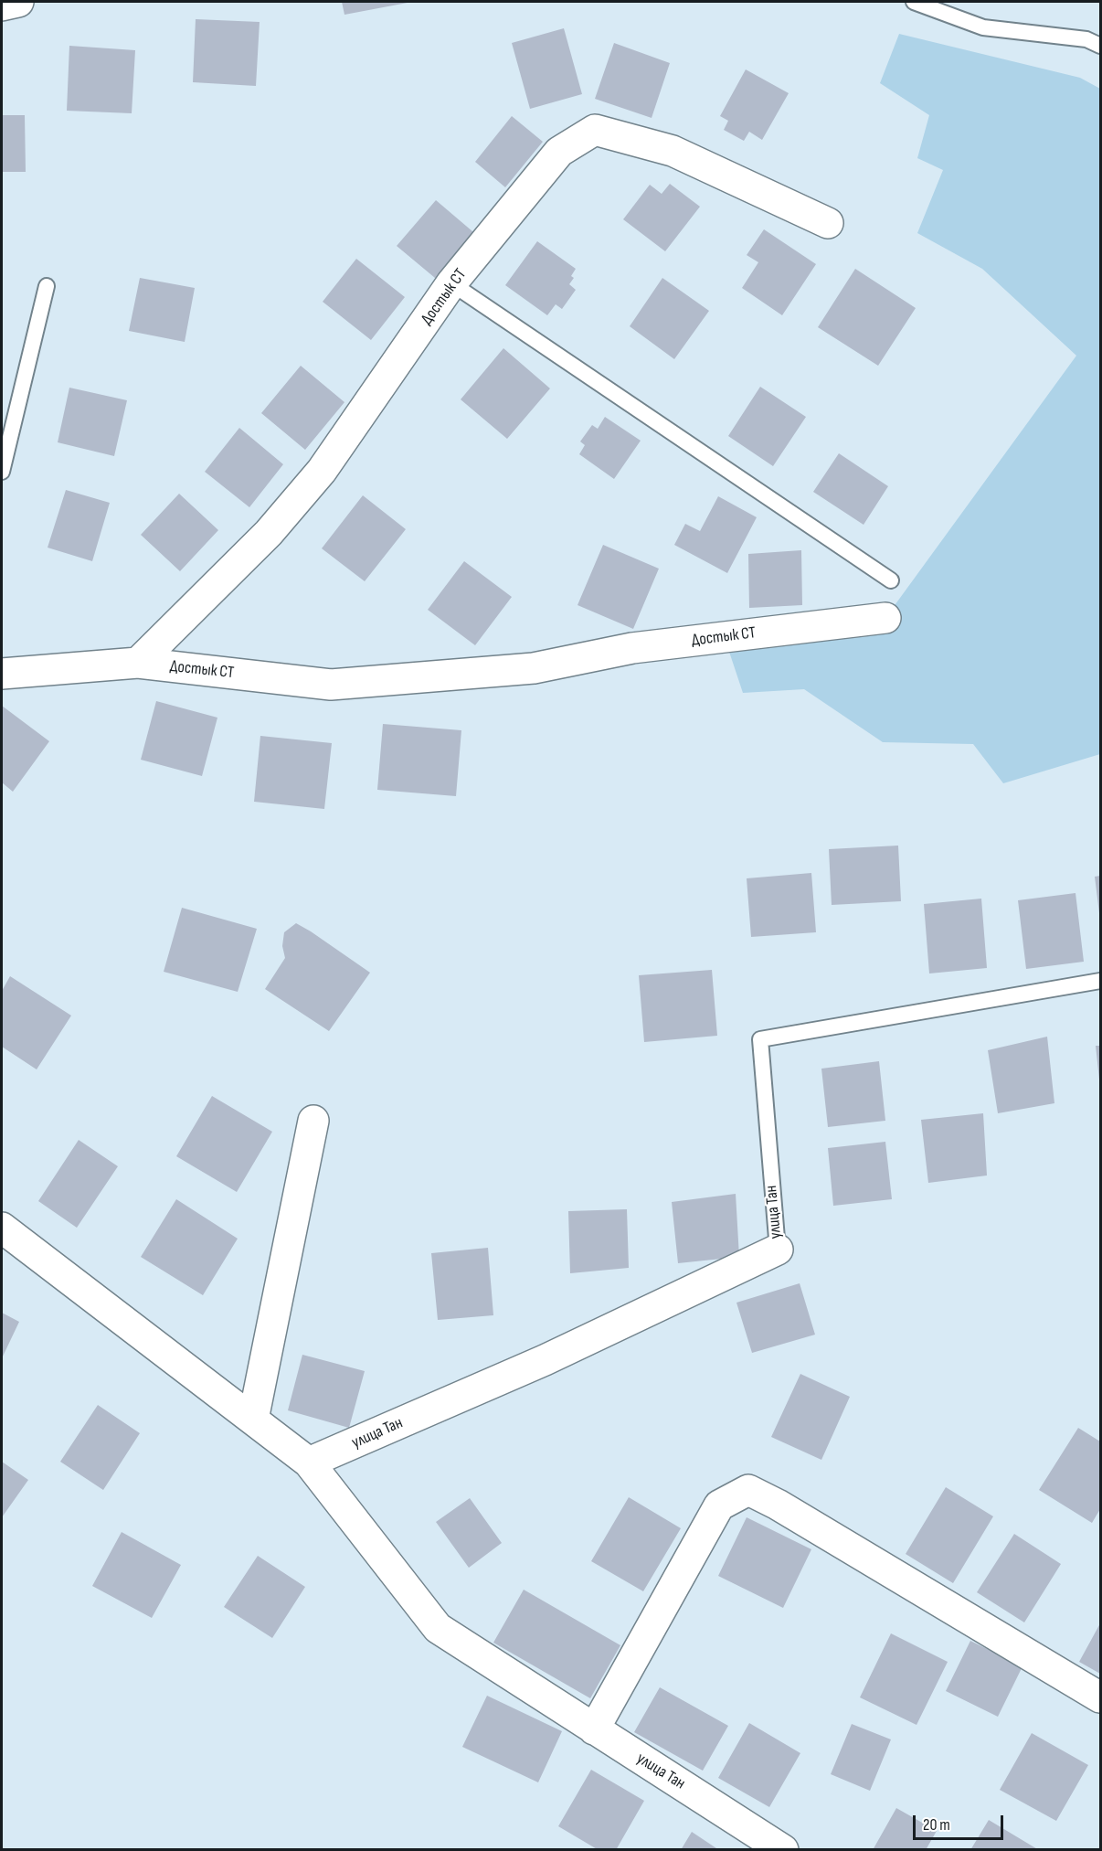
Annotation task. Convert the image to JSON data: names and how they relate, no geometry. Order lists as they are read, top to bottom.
{
  "streets": {
    "street": ["Достык СТ", "улица Тан"]
  },
  "scale_bar": "20 m"
}
